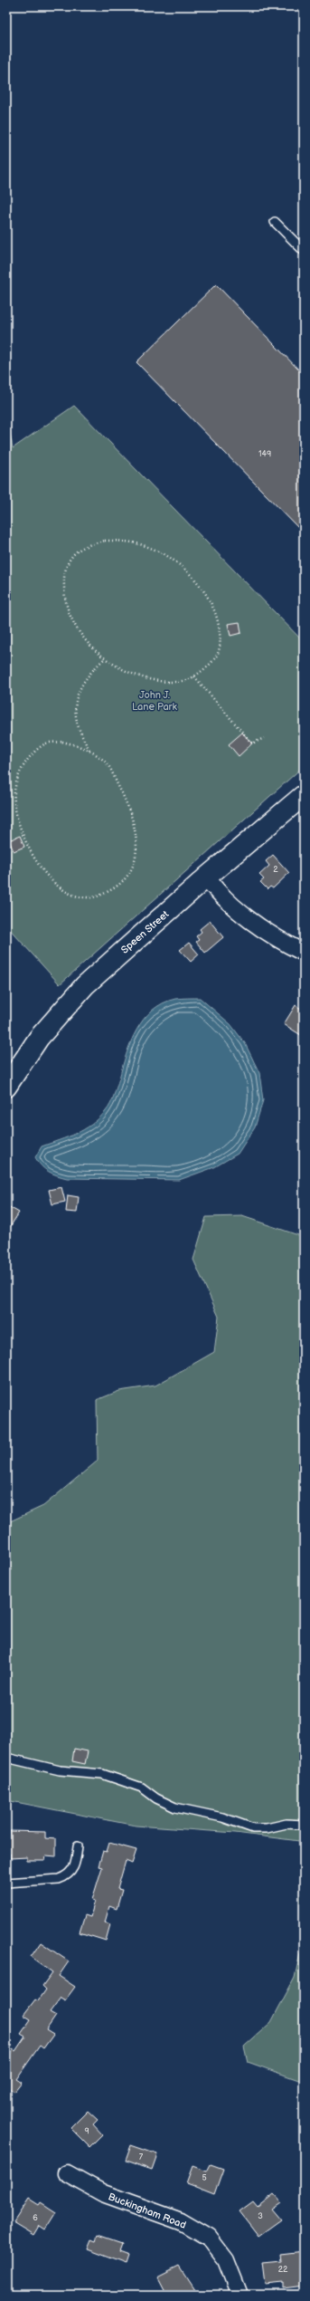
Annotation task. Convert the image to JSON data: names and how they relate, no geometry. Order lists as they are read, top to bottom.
{
  "streets": {
    "street": ["Speen Street", "Buckingham Road"]
  },
  "parks": ["John J. Lane Park"],
  "house_numbers": [
    "149",
    "2",
    "9",
    "7",
    "5",
    "3",
    "6",
    "22"
  ]
}
